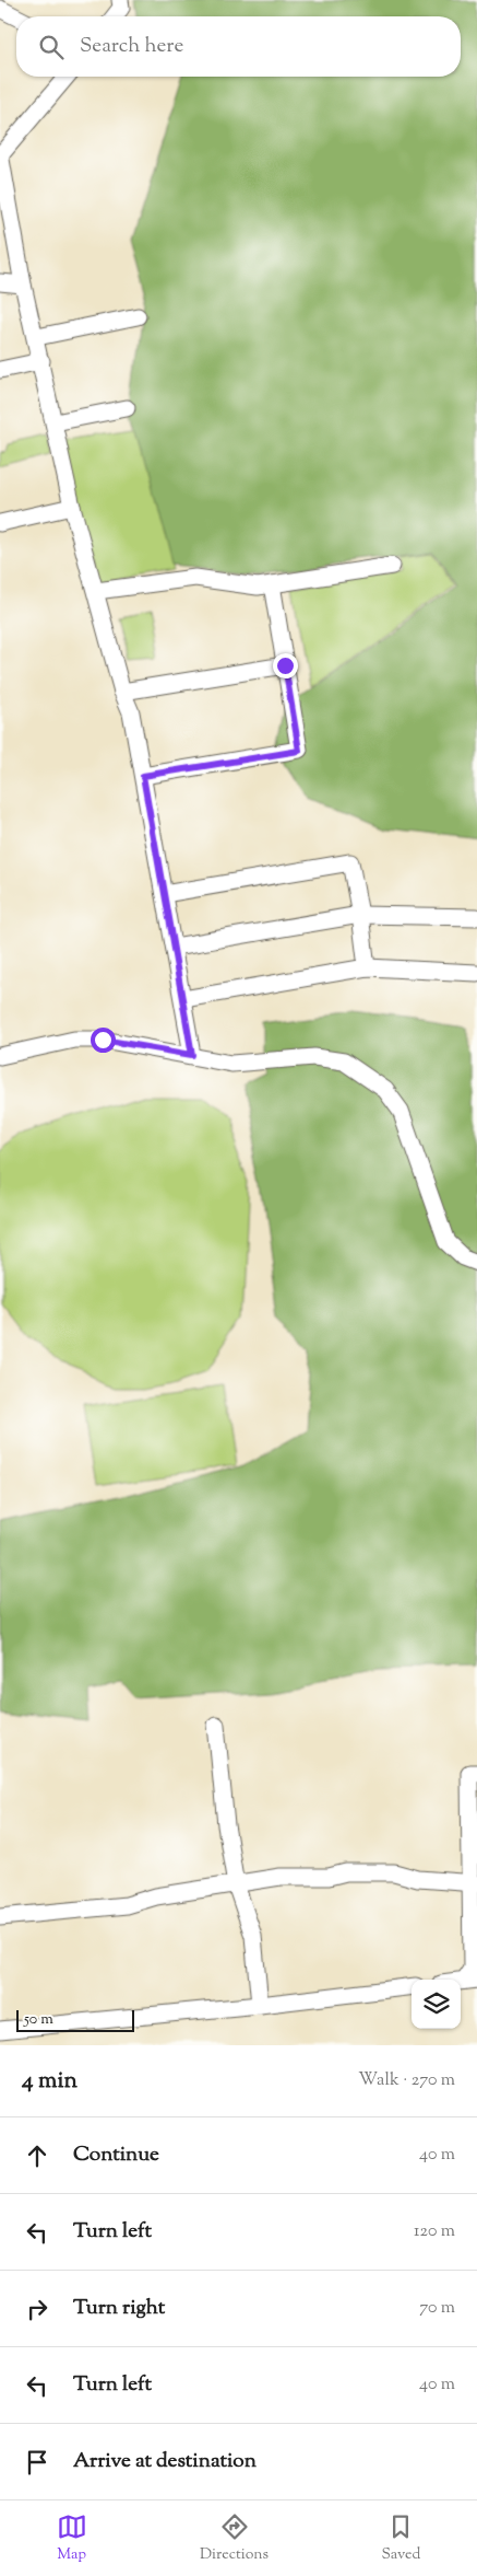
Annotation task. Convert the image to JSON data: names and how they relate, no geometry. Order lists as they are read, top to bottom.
{
  "scale_bar": "50 m",
  "page": {
    "search": "Search here",
    "scale": "50 m",
    "heading": ["4 min", "Walk · 270 m"],
    "list": [
      ["Continue", "40 m"],
      ["Turn left", "120 m"],
      ["Turn right", "70 m"],
      ["Turn left", "40 m"],
      "Arrive at destination"
    ],
    "nav": ["Map", "Directions", "Saved"]
  }
}
